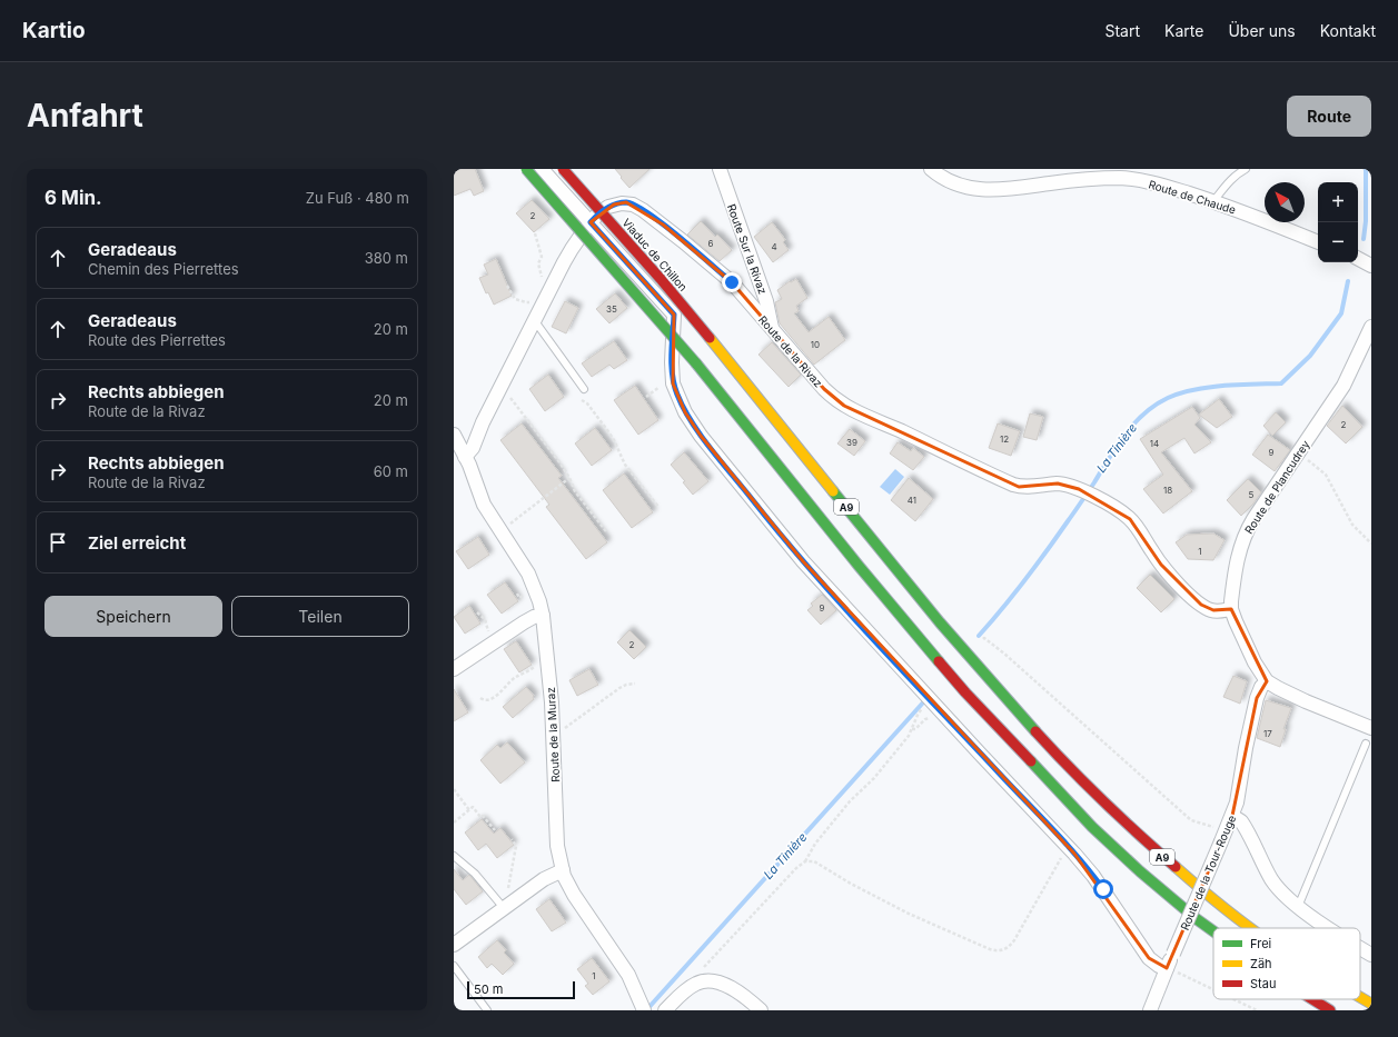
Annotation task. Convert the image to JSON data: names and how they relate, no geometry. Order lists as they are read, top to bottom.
{
  "streets": {
    "highway": ["Viaduc de Chillon", "A9"],
    "street": [
      "Route de Chaude",
      "Route Sur la Rivaz",
      "Route de la Rivaz",
      "Route de Plancudrey",
      "Route de la Muraz",
      "Route de la Tour-Rouge"
    ]
  },
  "crossings": [
    ["Route Sur la Rivaz", "Route de la Rivaz"],
    ["Route de la Rivaz", "Route de Plancudrey"],
    ["Route de la Rivaz", "Route de la Muraz"],
    ["Route de Plancudrey", "Route de la Tour-Rouge"]
  ],
  "water": ["La Tinière"],
  "house_numbers": [
    "2",
    "6",
    "4",
    "35",
    "10",
    "2",
    "12",
    "39",
    "14",
    "9",
    "18",
    "5",
    "41",
    "1",
    "9",
    "2",
    "17",
    "1"
  ],
  "legend": ["Frei", "Zäh", "Stau"],
  "scale_bar": "50 m",
  "north": "top left",
  "page": {
    "header": "Kartio",
    "nav": [
      "Start",
      "Karte",
      "Über uns",
      "Kontakt"
    ],
    "buttons": [
      "Route",
      ["Speichern", "Teilen"]
    ],
    "title": "Anfahrt",
    "heading": ["6 Min.", "Zu Fuß · 480 m"],
    "map_buttons": ["+", "−"],
    "list": [
      ["Geradeaus", "Chemin des Pierrettes", "380 m"],
      ["Geradeaus", "Route des Pierrettes", "20 m"],
      ["Rechts abbiegen", "Route de la Rivaz", "20 m"],
      ["Rechts abbiegen", "Route de la Rivaz", "60 m"],
      "Ziel erreicht"
    ],
    "scale": "50 m"
  }
}
